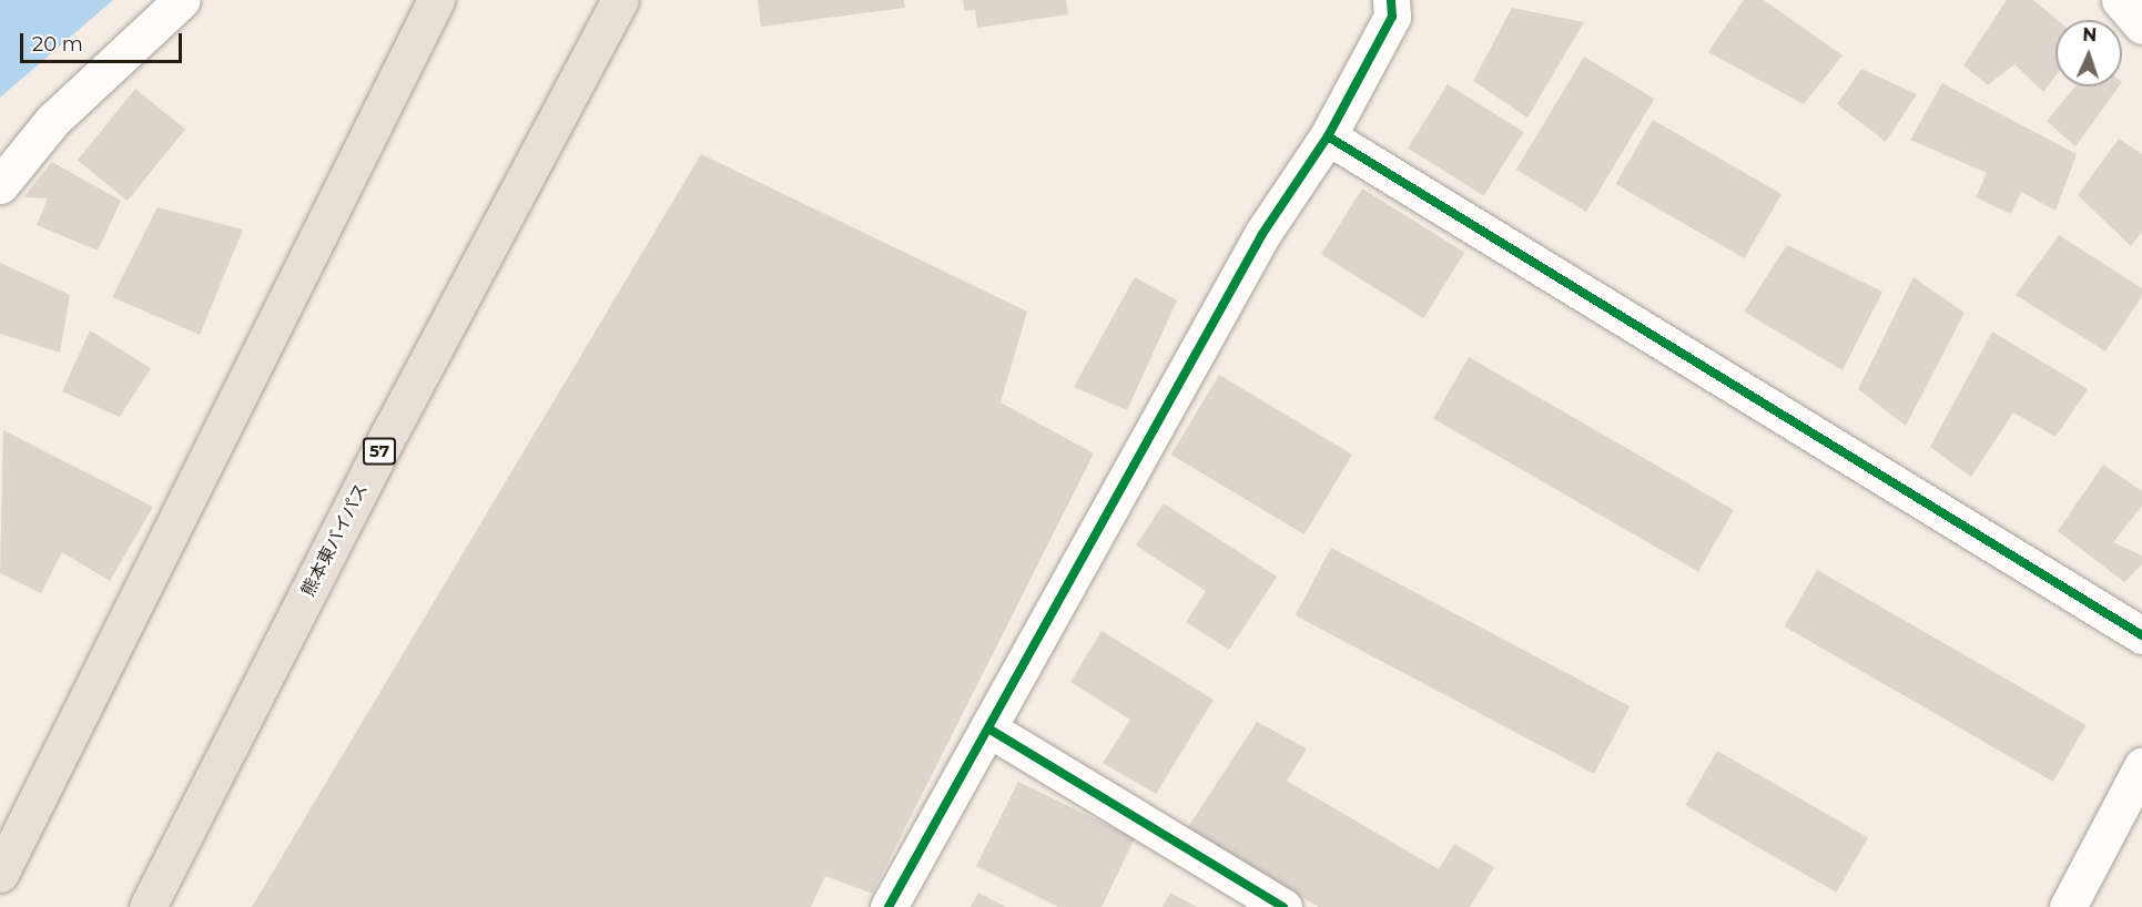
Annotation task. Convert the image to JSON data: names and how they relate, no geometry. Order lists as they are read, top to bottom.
{
  "streets": {
    "highway": ["57", "熊本東バイパス"]
  },
  "scale_bar": "20 m",
  "north": "top"
}
